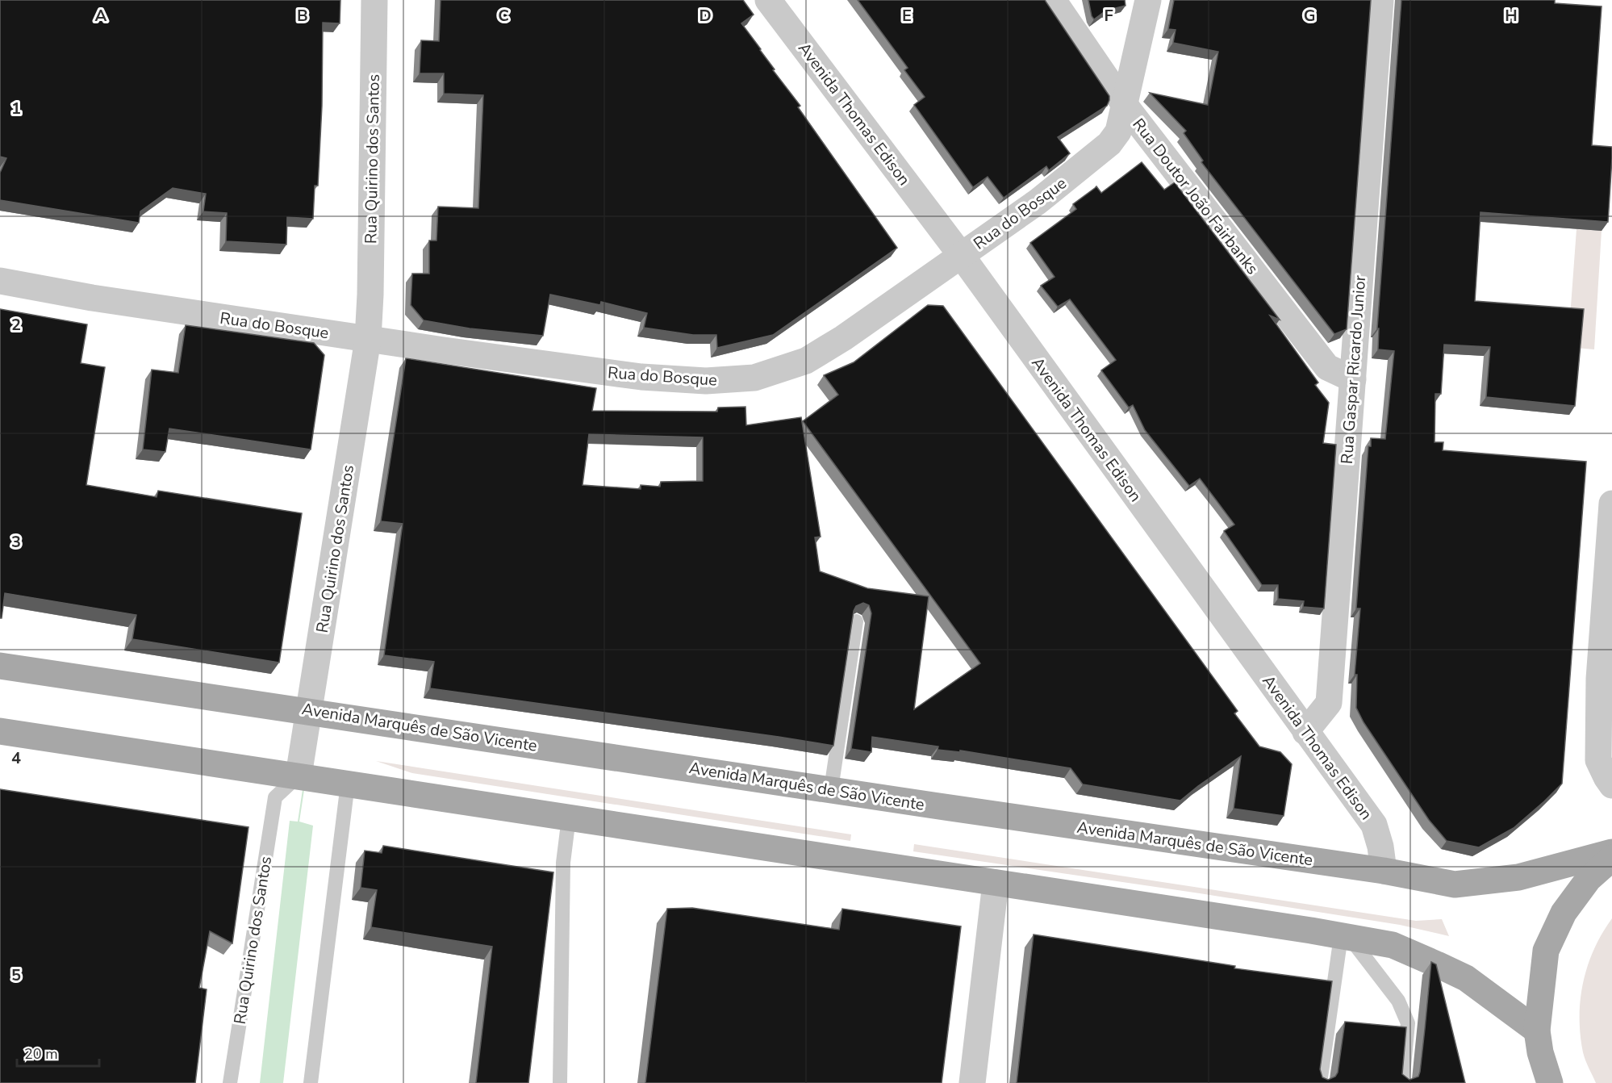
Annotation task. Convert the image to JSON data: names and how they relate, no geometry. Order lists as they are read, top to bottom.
{
  "streets": {
    "main road": ["Avenida Marquês de São Vicente"],
    "street": [
      "Avenida Thomas Edison",
      "Rua Quirino dos Santos",
      "Rua Doutor João Fairbanks",
      "Rua do Bosque",
      "Rua Gaspar Ricardo Junior"
    ]
  },
  "crossings": [
    ["Avenida Thomas Edison", "Rua do Bosque"],
    ["Avenida Thomas Edison", "Rua Gaspar Ricardo Junior"],
    ["Avenida Thomas Edison", "Avenida Marquês de São Vicente"],
    ["Rua Quirino dos Santos", "Rua do Bosque"],
    ["Rua Quirino dos Santos", "Avenida Marquês de São Vicente"],
    ["Rua Doutor João Fairbanks", "Rua do Bosque"],
    ["Rua Doutor João Fairbanks", "Rua Gaspar Ricardo Junior"]
  ],
  "scale_bar": "20 m",
  "grid": {
    "columns": [
      "A",
      "B",
      "C",
      "D",
      "E",
      "F",
      "G",
      "H"
    ],
    "rows": [
      "1",
      "2",
      "3",
      "4",
      "5"
    ]
  }
}
